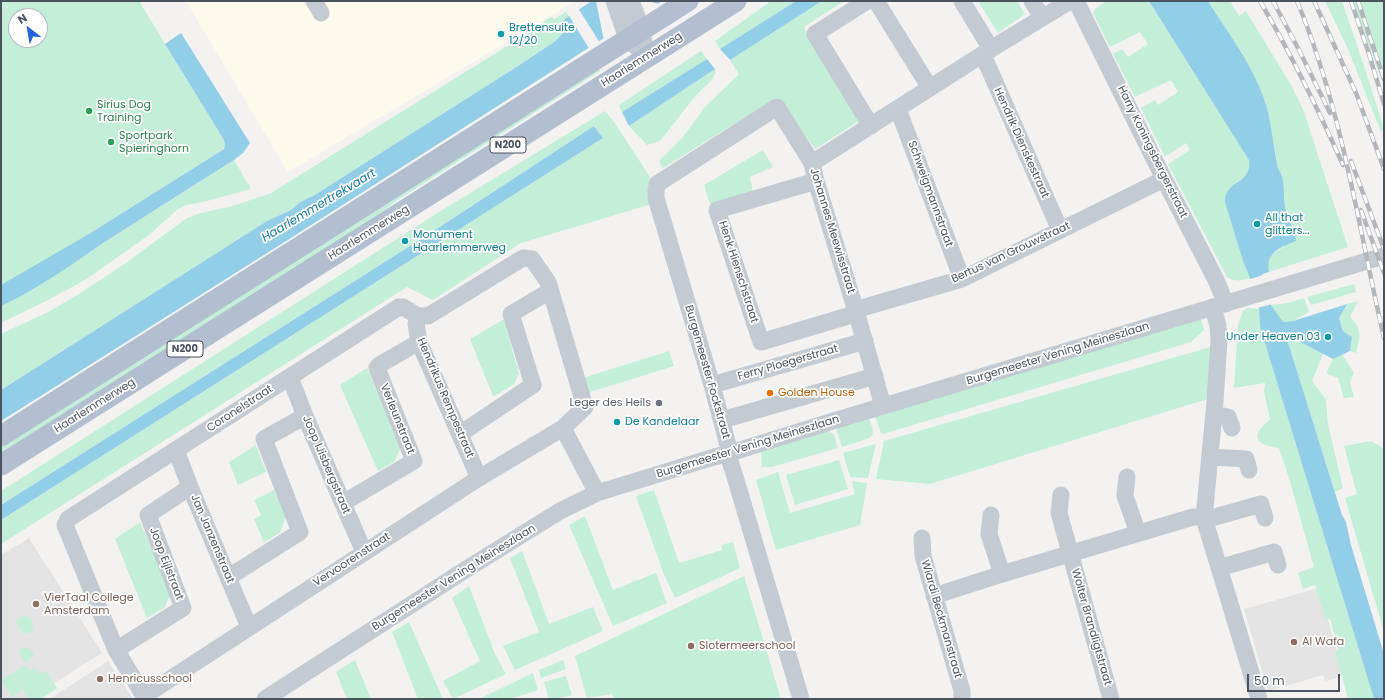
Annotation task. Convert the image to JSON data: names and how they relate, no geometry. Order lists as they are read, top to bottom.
{
  "streets": {
    "main road": ["Haarlemmerweg", "N200"],
    "street": [
      "Hendrik Dienskestraat",
      "Harry Koningsbergerstraat",
      "Schweigmannstraat",
      "Johannes Meewisstraat",
      "Bertus van Grouwstraat",
      "Henk Hienschstraat",
      "Burgemeester Vening Meineszlaan",
      "Ferry Ploegerstraat",
      "Burgemeester Fockstraat",
      "Hendrikus Rempestraat",
      "Coronelstraat",
      "Verleunstraat",
      "Joop IJisbergstraat",
      "Jan Janzenstraat",
      "Vervoorenstraat",
      "Joop Eijlstraat",
      "Wiardi Beckmanstraat",
      "Wolter Brandligtstraat"
    ]
  },
  "crossings": [
    ["Hendrik Dienskestraat", "Bertus van Grouwstraat"],
    ["Harry Koningsbergerstraat", "Bertus van Grouwstraat"],
    ["Harry Koningsbergerstraat", "Burgemeester Vening Meineszlaan"],
    ["Schweigmannstraat", "Bertus van Grouwstraat"],
    ["Johannes Meewisstraat", "Bertus van Grouwstraat"],
    ["Johannes Meewisstraat", "Henk Hienschstraat"],
    ["Johannes Meewisstraat", "Burgemeester Vening Meineszlaan"],
    ["Johannes Meewisstraat", "Ferry Ploegerstraat"],
    ["Johannes Meewisstraat", "Burgemeester Fockstraat"],
    ["Bertus van Grouwstraat", "Henk Hienschstraat"],
    ["Burgemeester Vening Meineszlaan", "Burgemeester Fockstraat"],
    ["Ferry Ploegerstraat", "Burgemeester Fockstraat"],
    ["Hendrikus Rempestraat", "Coronelstraat"],
    ["Hendrikus Rempestraat", "Verleunstraat"],
    ["Hendrikus Rempestraat", "Vervoorenstraat"],
    ["Coronelstraat", "Joop IJisbergstraat"],
    ["Coronelstraat", "Jan Janzenstraat"],
    ["Coronelstraat", "Joop Eijlstraat"],
    ["Verleunstraat", "Joop IJisbergstraat"],
    ["Joop IJisbergstraat", "Vervoorenstraat"],
    ["Jan Janzenstraat", "Vervoorenstraat"],
    ["Jan Janzenstraat", "Joop Eijlstraat"]
  ],
  "water": ["Haarlemmertrekvaart"],
  "places": [
    "Brettensuite 12/20",
    "Sirius Dog Training",
    "Sportpark Spieringhorn",
    "All that glitters...",
    "Monument Haarlemmerweg",
    "Under Heaven 03",
    "Golden House",
    "Leger des Heils",
    "De Kandelaar",
    "VierTaal College Amsterdam",
    "Al Wafa",
    "Slotermeerschool",
    "Henricusschool"
  ],
  "scale_bar": "50 m",
  "north": "top left"
}
